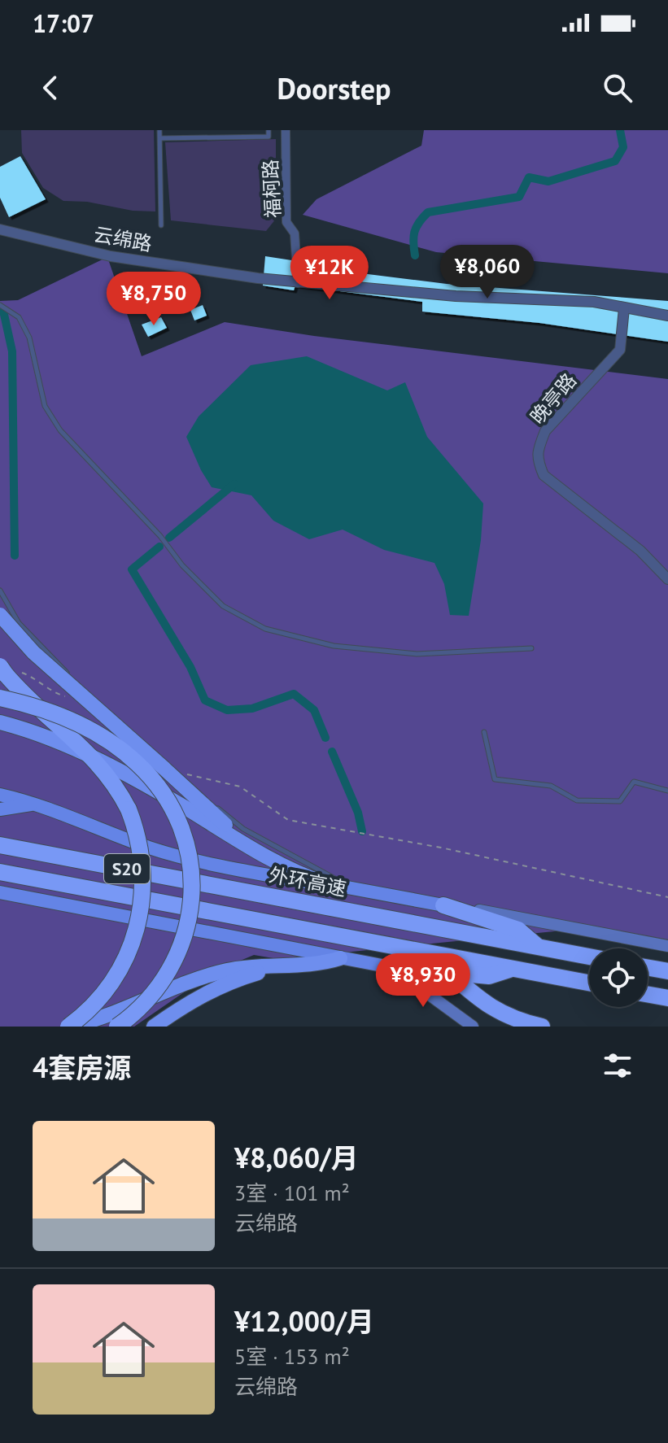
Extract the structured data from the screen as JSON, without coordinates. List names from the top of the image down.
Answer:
{
  "streets": {
    "highway": ["S20", "外环高速"],
    "street": ["福柯路", "云绵路", "晚亭路"]
  },
  "crossings": [
    ["福柯路", "云绵路"],
    ["云绵路", "晚亭路"]
  ],
  "page": {
    "status": "17:07",
    "header": "Doorstep",
    "price": [
      "¥8,060",
      "¥12K",
      "¥8,750",
      "¥8,930"
    ],
    "heading": "4套房源",
    "list": [
      {
        "name": "¥8,060/月",
        "note": "3室 · 101 m² · 云绵路"
      },
      {
        "name": "¥12,000/月",
        "note": "5室 · 153 m² · 云绵路"
      }
    ]
  }
}
